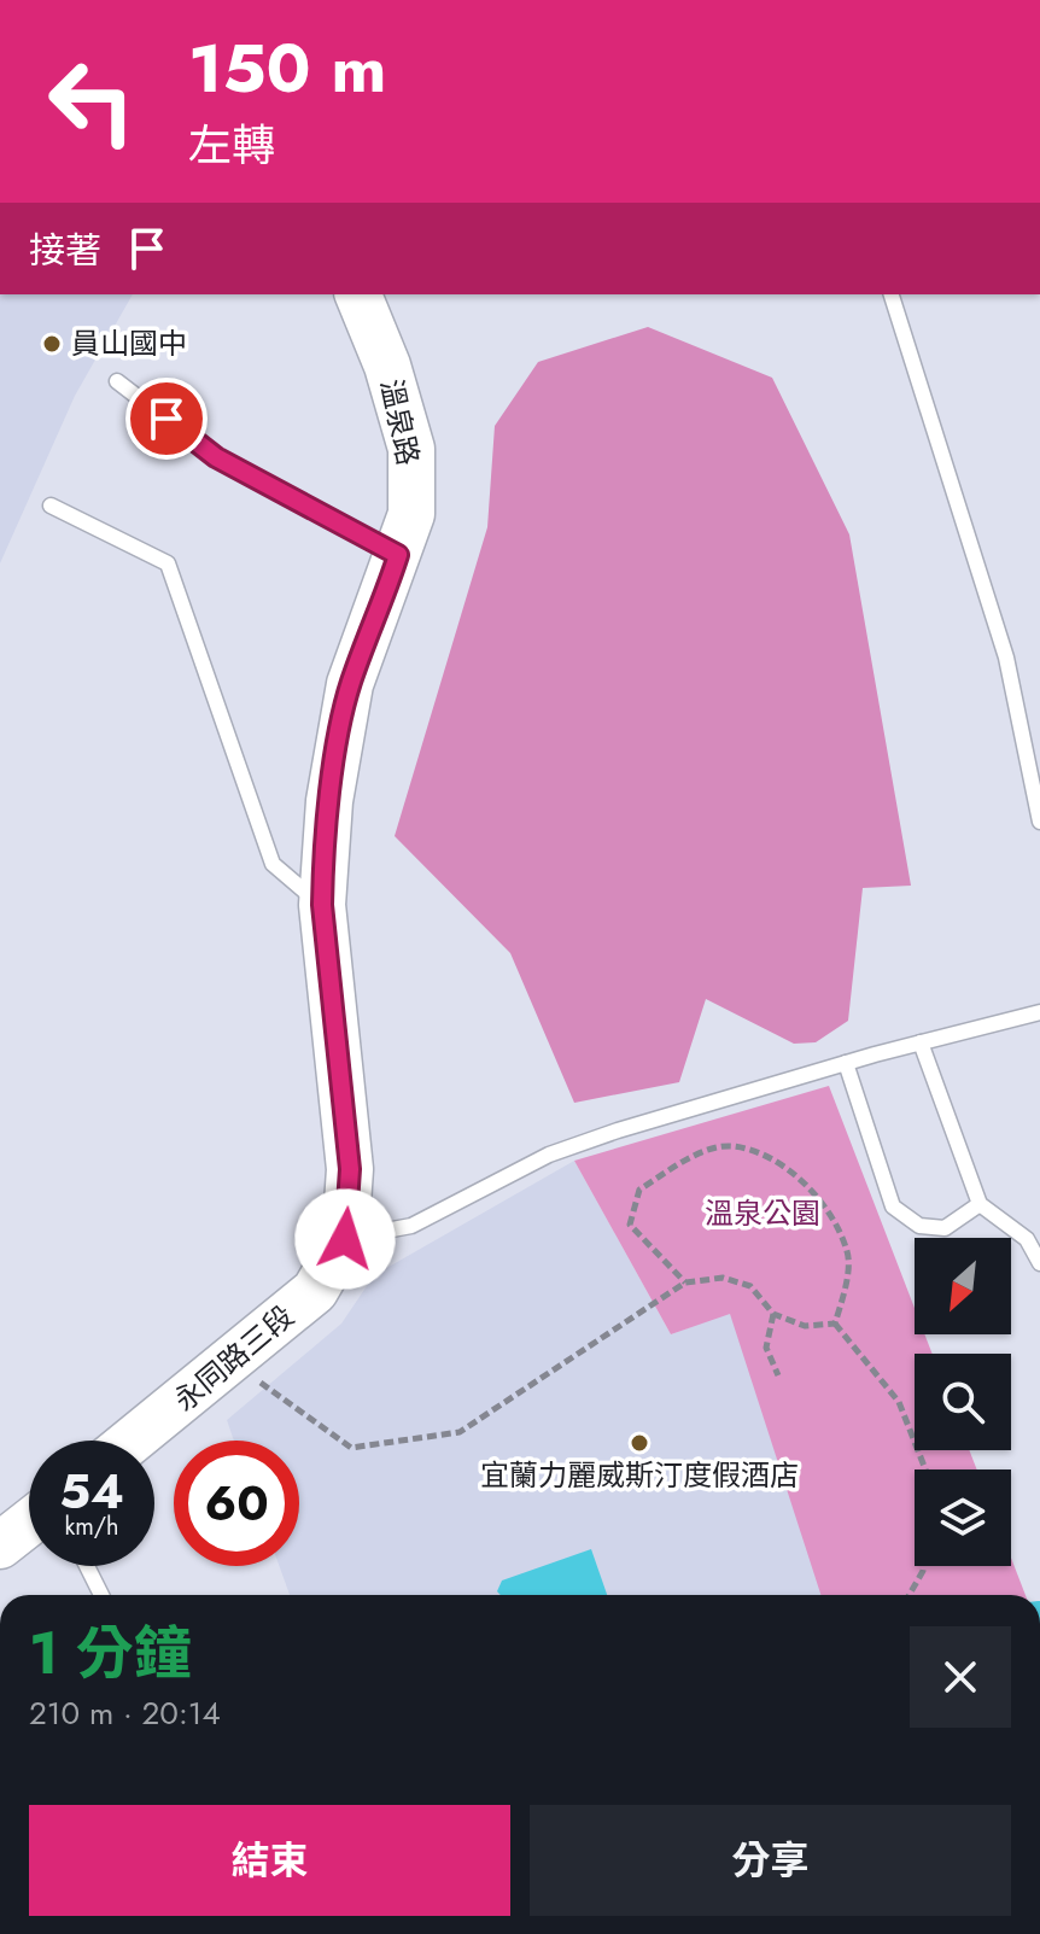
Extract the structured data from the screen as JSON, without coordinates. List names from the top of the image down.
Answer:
{
  "streets": {
    "main road": ["溫泉路", "永同路三段"]
  },
  "crossings": [
    ["溫泉路", "永同路三段"]
  ],
  "parks": ["溫泉公園"],
  "places": ["員山國中", "宜蘭力麗威斯汀度假酒店"],
  "north": "bottom left",
  "page": {
    "turn": ["150 m", "左轉"],
    "then": "接著",
    "speed": "54 km/h",
    "limit": "60",
    "heading": ["1 分鐘", "210 m · 20:14"],
    "buttons": ["結束", "分享"]
  }
}
